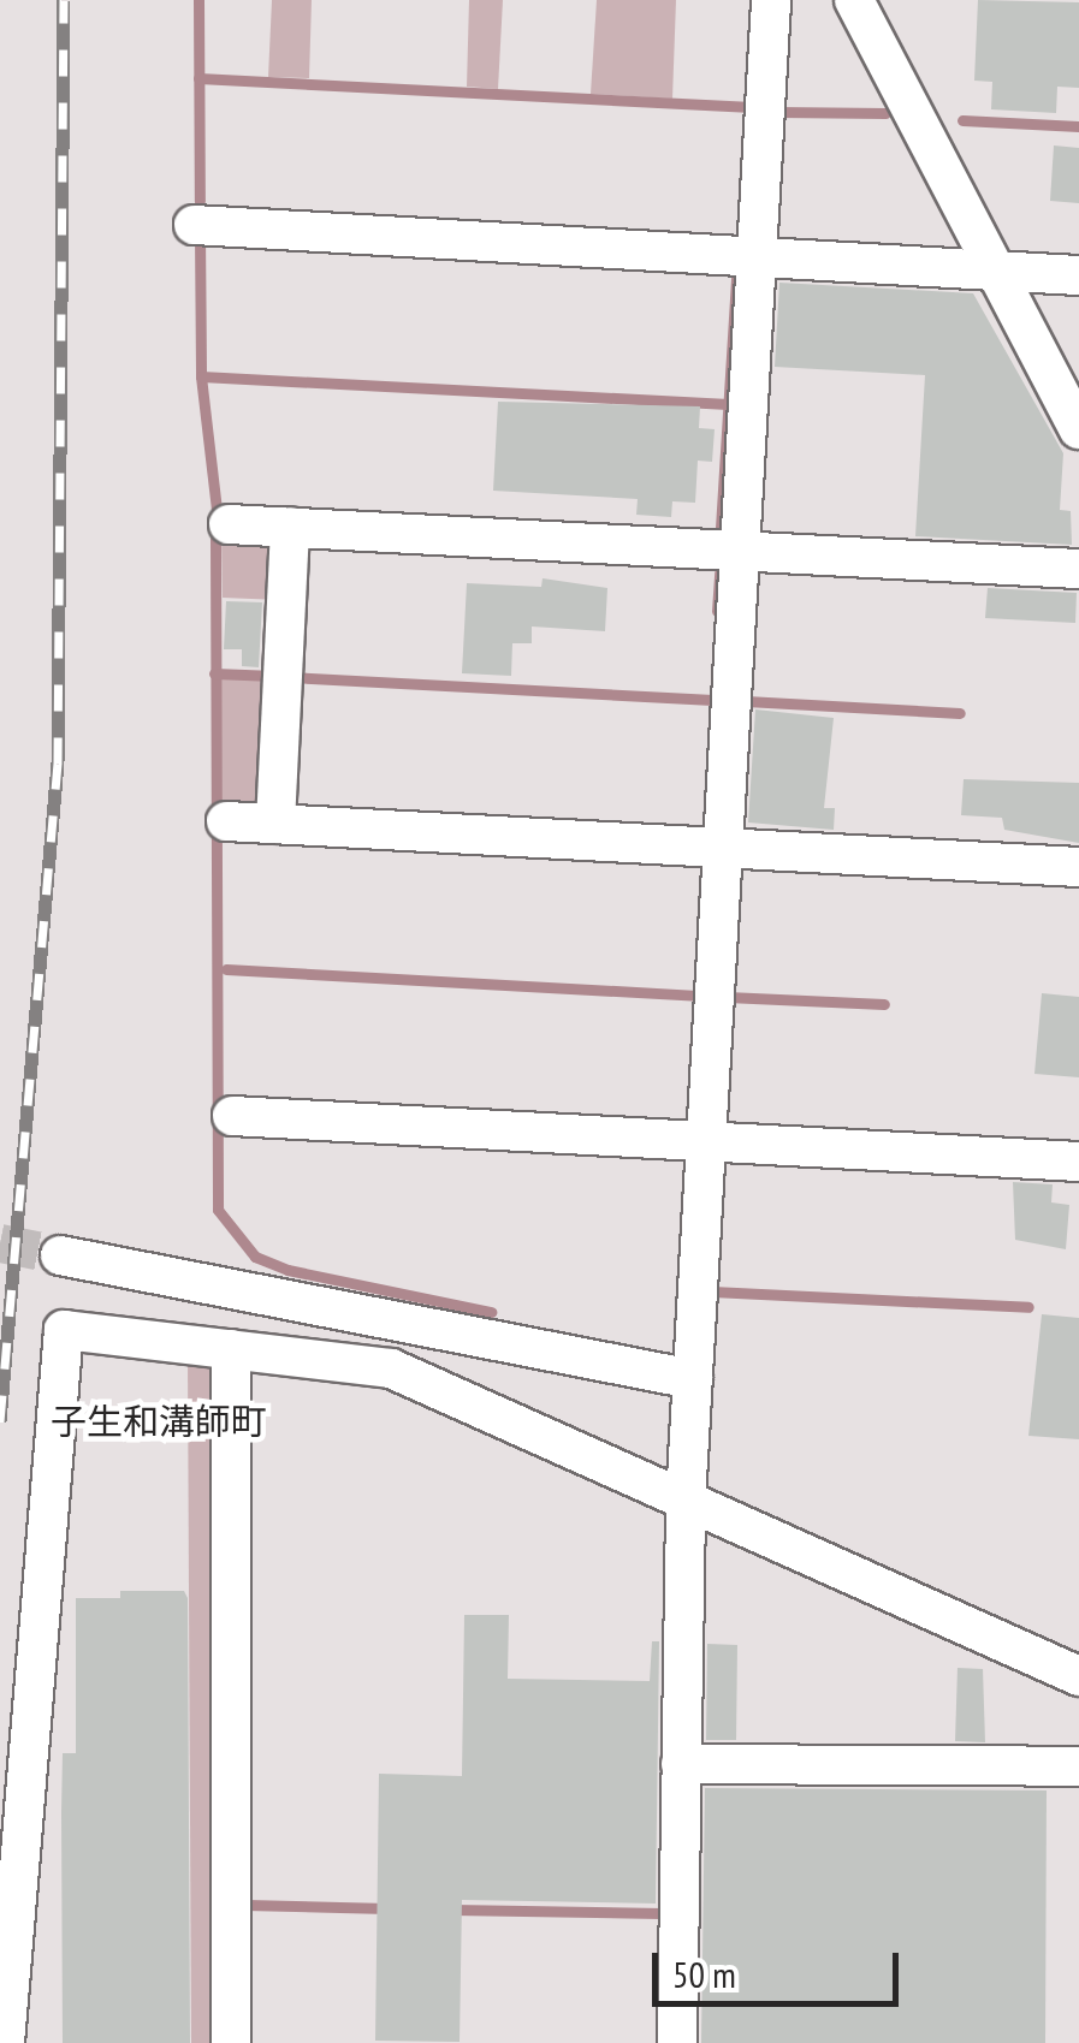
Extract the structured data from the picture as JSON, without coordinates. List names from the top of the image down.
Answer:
{
  "districts": ["子生和溝師町"],
  "scale_bar": "50 m"
}
